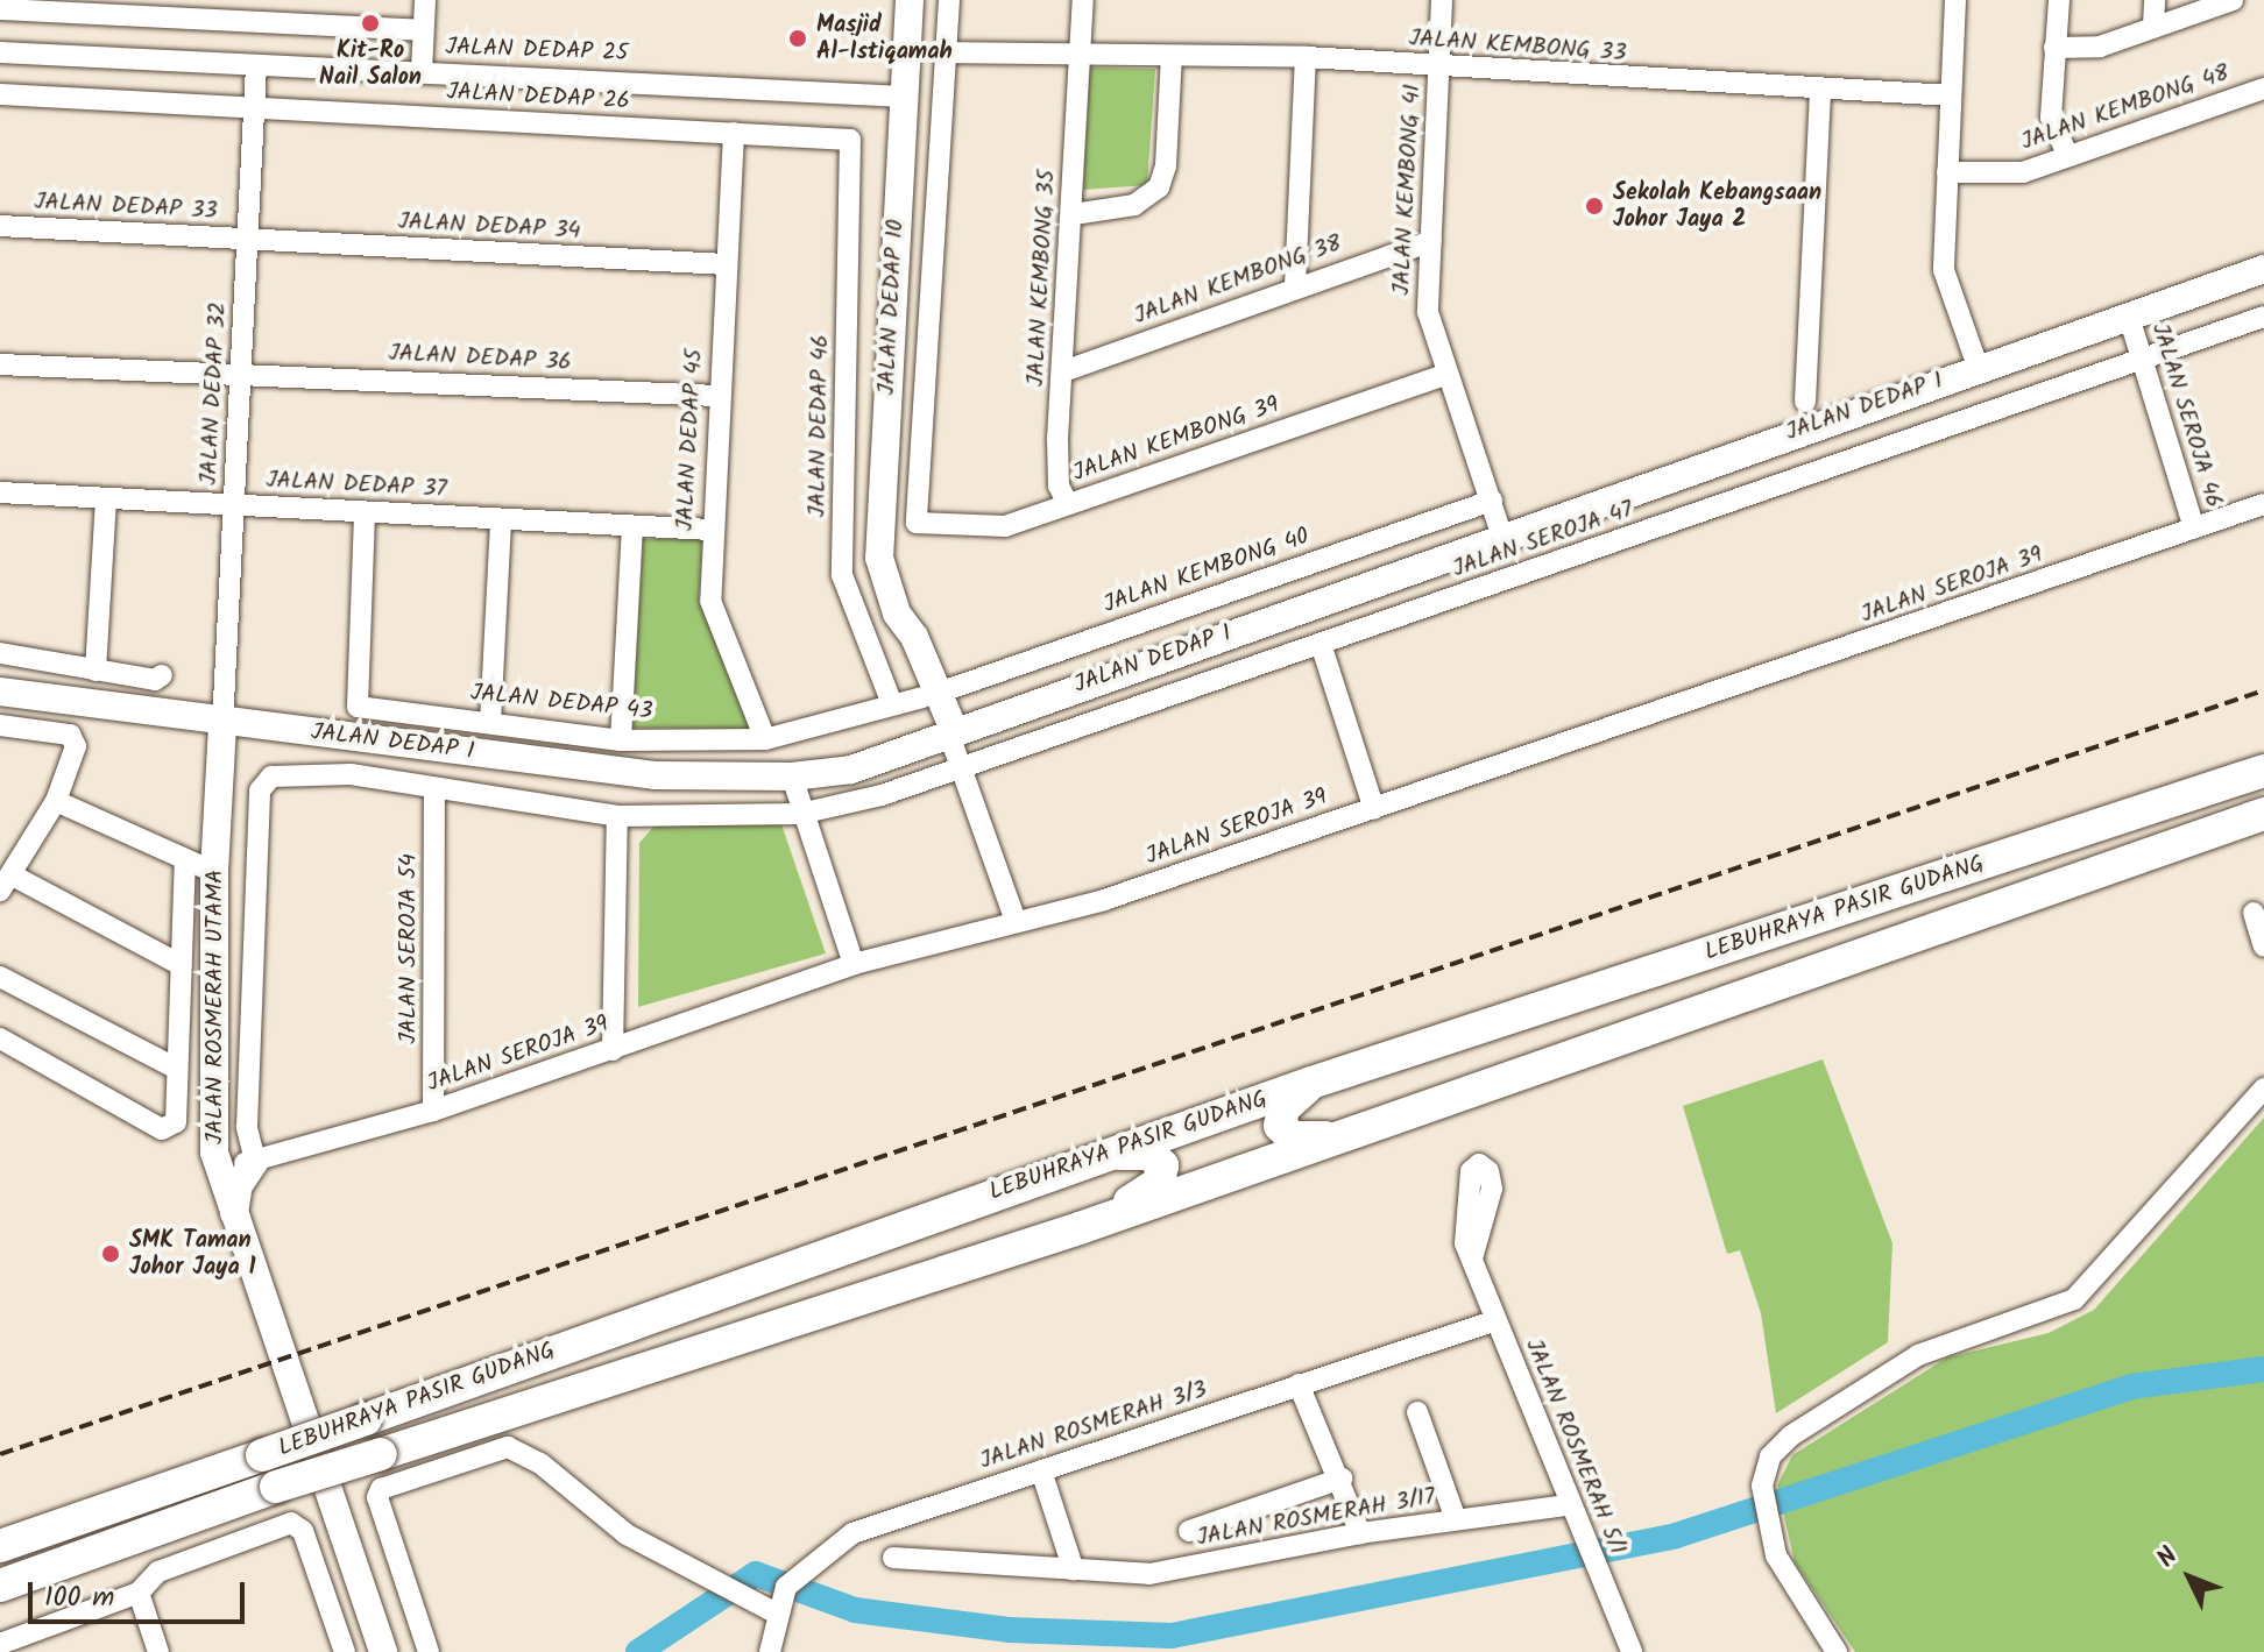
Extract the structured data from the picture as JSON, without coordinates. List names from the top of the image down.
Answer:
{
  "streets": {
    "highway": ["LEBUHRAYA PASIR GUDANG"],
    "main road": ["JALAN DEDAP 10", "JALAN DEDAP 1", "JALAN ROSMERAH UTAMA"],
    "street": [
      "JALAN KEMBONG 33",
      "JALAN DEDAP 25",
      "JALAN DEDAP 26",
      "JALAN KEMBONG 48",
      "JALAN KEMBONG 41",
      "JALAN DEDAP 33",
      "JALAN DEDAP 34",
      "JALAN KEMBONG 35",
      "JALAN KEMBONG 38",
      "JALAN DEDAP 36",
      "JALAN DEDAP 32",
      "JALAN SEROJA 46",
      "JALAN DEDAP 46",
      "JALAN DEDAP 45",
      "JALAN KEMBONG 39",
      "JALAN DEDAP 37",
      "JALAN SEROJA 47",
      "JALAN KEMBONG 40",
      "JALAN SEROJA 39",
      "JALAN DEDAP 43",
      "JALAN SEROJA 54",
      "JALAN ROSMERAH 3/3",
      "JALAN ROSMERAH 5/1",
      "JALAN ROSMERAH 3/17"
    ]
  },
  "crossings": [
    ["JALAN KEMBONG 33", "JALAN KEMBONG 41"],
    ["JALAN KEMBONG 33", "JALAN KEMBONG 35"],
    ["JALAN KEMBONG 33", "JALAN KEMBONG 39"],
    ["JALAN DEDAP 25", "JALAN DEDAP 10"],
    ["JALAN DEDAP 25", "JALAN DEDAP 32"],
    ["JALAN DEDAP 26", "JALAN DEDAP 32"],
    ["JALAN DEDAP 26", "JALAN DEDAP 46"],
    ["JALAN DEDAP 26", "JALAN DEDAP 45"],
    ["JALAN KEMBONG 41", "JALAN KEMBONG 38"],
    ["JALAN KEMBONG 41", "JALAN DEDAP 1"],
    ["JALAN KEMBONG 41", "JALAN KEMBONG 39"],
    ["JALAN KEMBONG 41", "JALAN KEMBONG 40"],
    ["JALAN DEDAP 33", "JALAN DEDAP 34"],
    ["JALAN DEDAP 33", "JALAN DEDAP 32"],
    ["JALAN DEDAP 34", "JALAN DEDAP 32"],
    ["JALAN DEDAP 34", "JALAN DEDAP 45"],
    ["JALAN KEMBONG 35", "JALAN KEMBONG 38"],
    ["JALAN KEMBONG 35", "JALAN KEMBONG 39"],
    ["JALAN DEDAP 10", "JALAN DEDAP 1"],
    ["JALAN DEDAP 10", "JALAN KEMBONG 40"],
    ["JALAN DEDAP 10", "JALAN DEDAP 43"],
    ["JALAN DEDAP 36", "JALAN DEDAP 32"],
    ["JALAN DEDAP 36", "JALAN DEDAP 45"],
    ["JALAN DEDAP 32", "JALAN DEDAP 1"],
    ["JALAN DEDAP 32", "JALAN DEDAP 37"],
    ["JALAN DEDAP 32", "JALAN ROSMERAH UTAMA"],
    ["JALAN DEDAP 1", "JALAN SEROJA 46"],
    ["JALAN DEDAP 1", "JALAN ROSMERAH UTAMA"],
    ["JALAN SEROJA 46", "JALAN SEROJA 47"],
    ["JALAN SEROJA 46", "JALAN SEROJA 39"],
    ["JALAN DEDAP 46", "JALAN DEDAP 43"],
    ["JALAN DEDAP 45", "JALAN DEDAP 37"],
    ["JALAN DEDAP 45", "JALAN DEDAP 43"],
    ["JALAN DEDAP 37", "JALAN DEDAP 43"],
    ["JALAN SEROJA 47", "JALAN SEROJA 39"],
    ["JALAN SEROJA 47", "JALAN SEROJA 54"],
    ["JALAN KEMBONG 40", "JALAN DEDAP 43"],
    ["JALAN SEROJA 39", "JALAN SEROJA 54"],
    ["JALAN SEROJA 39", "JALAN ROSMERAH UTAMA"],
    ["JALAN ROSMERAH 3/3", "JALAN ROSMERAH 5/1"],
    ["JALAN ROSMERAH 5/1", "JALAN ROSMERAH 3/17"]
  ],
  "places": [
    "Kit-Ro Nail Salon",
    "Masjid Al-Istiqamah",
    "Sekolah Kebangsaan Johor Jaya 2",
    "SMK Taman Johor Jaya 1"
  ],
  "scale_bar": "100 m",
  "north": "top left"
}
